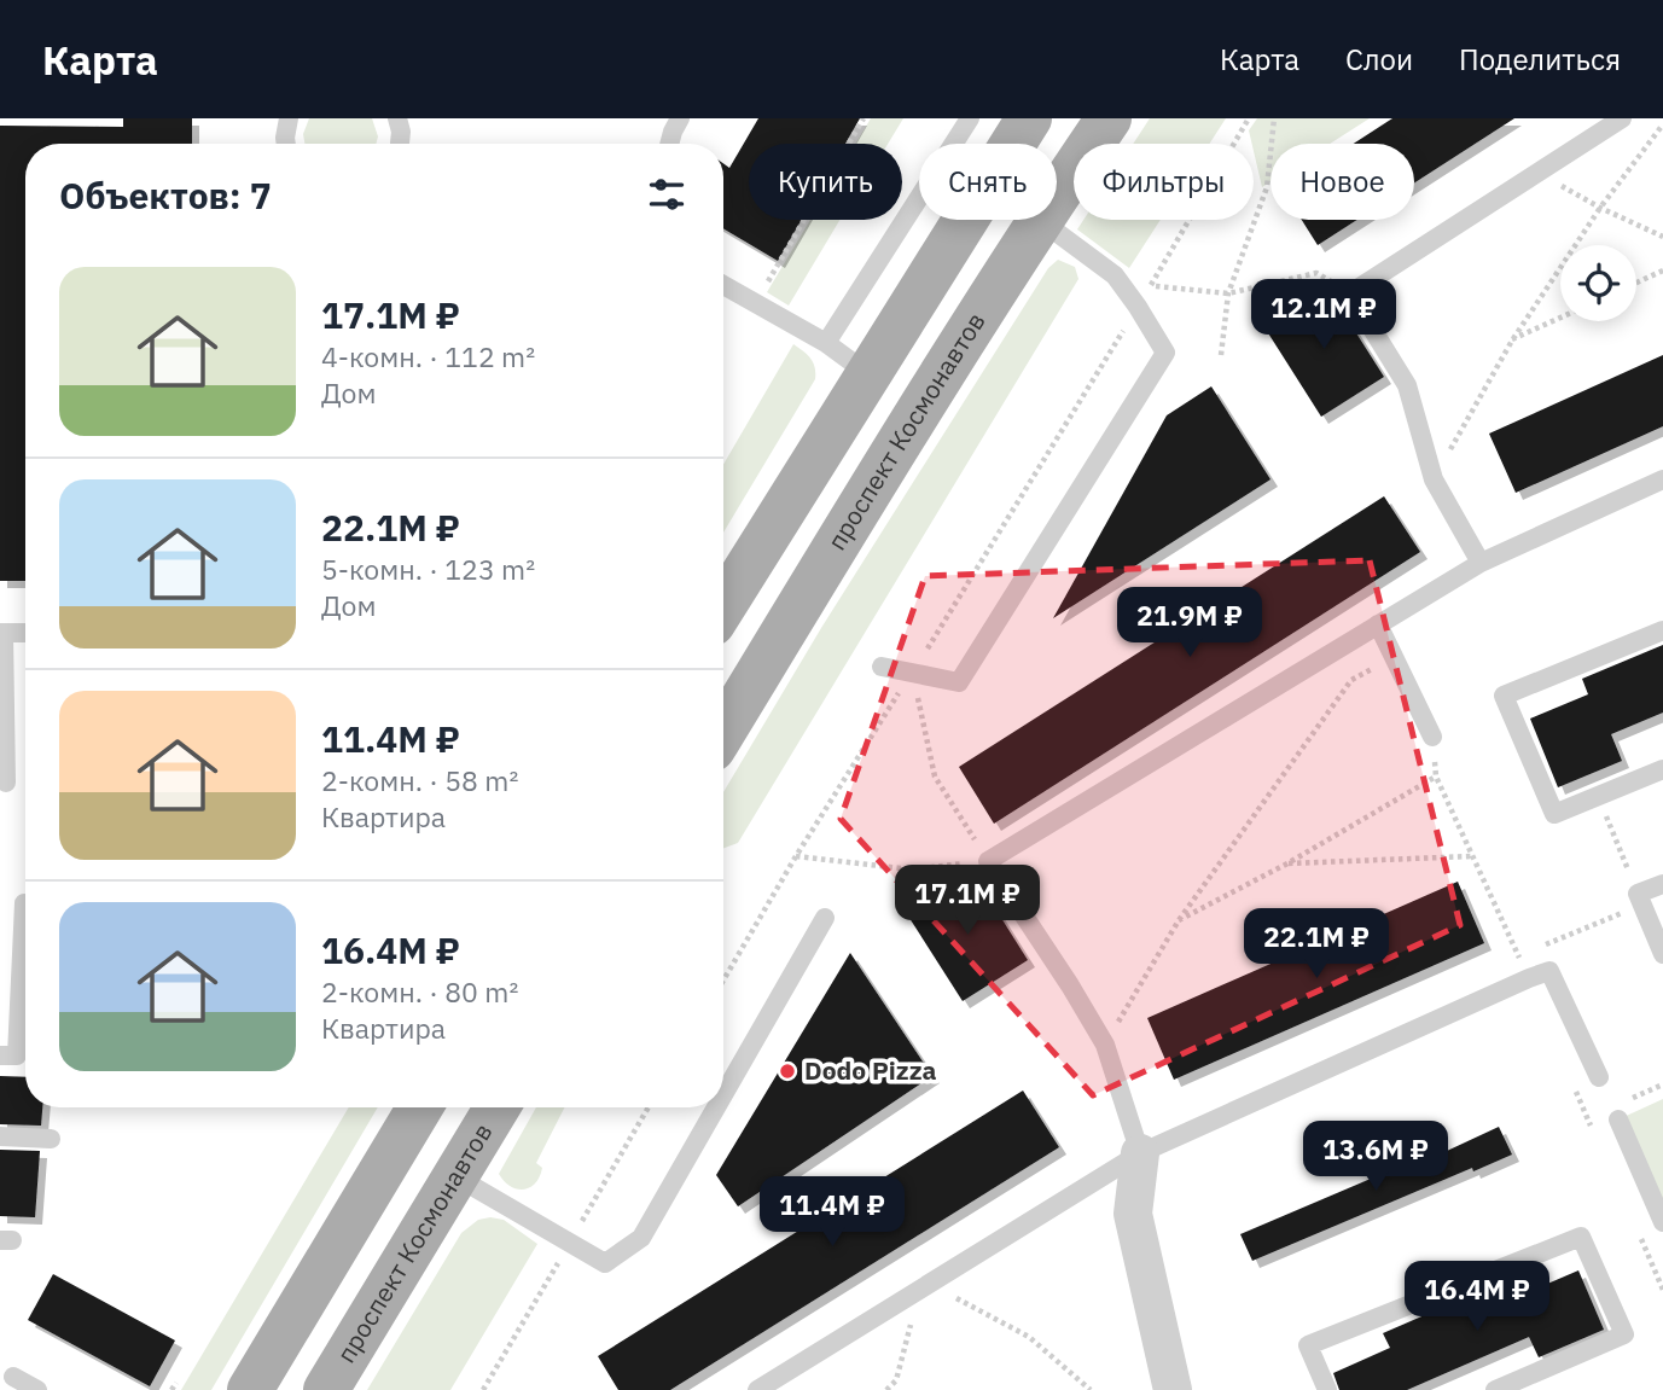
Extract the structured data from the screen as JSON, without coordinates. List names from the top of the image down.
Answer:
{
  "streets": {
    "main road": ["проспект Космонавтов"]
  },
  "places": ["Dodo Pizza"],
  "page": {
    "header": "Карта",
    "nav": ["Карта", "Слои", "Поделиться"],
    "chip": [
      "Купить",
      "Снять",
      "Фильтры",
      "Новое"
    ],
    "heading": "Объектов: 7",
    "list": [
      {
        "name": "17.1M ₽",
        "note": "4-комн. · 112 m² · Дом"
      },
      {
        "name": "22.1M ₽",
        "note": "5-комн. · 123 m² · Дом"
      },
      {
        "name": "11.4M ₽",
        "note": "2-комн. · 58 m² · Квартира"
      },
      {
        "name": "16.4M ₽",
        "note": "2-комн. · 80 m² · Квартира"
      }
    ],
    "price": [
      "12.1M ₽",
      "21.9M ₽",
      "17.1M ₽",
      "22.1M ₽",
      "13.6M ₽",
      "11.4M ₽",
      "16.4M ₽"
    ]
  }
}
